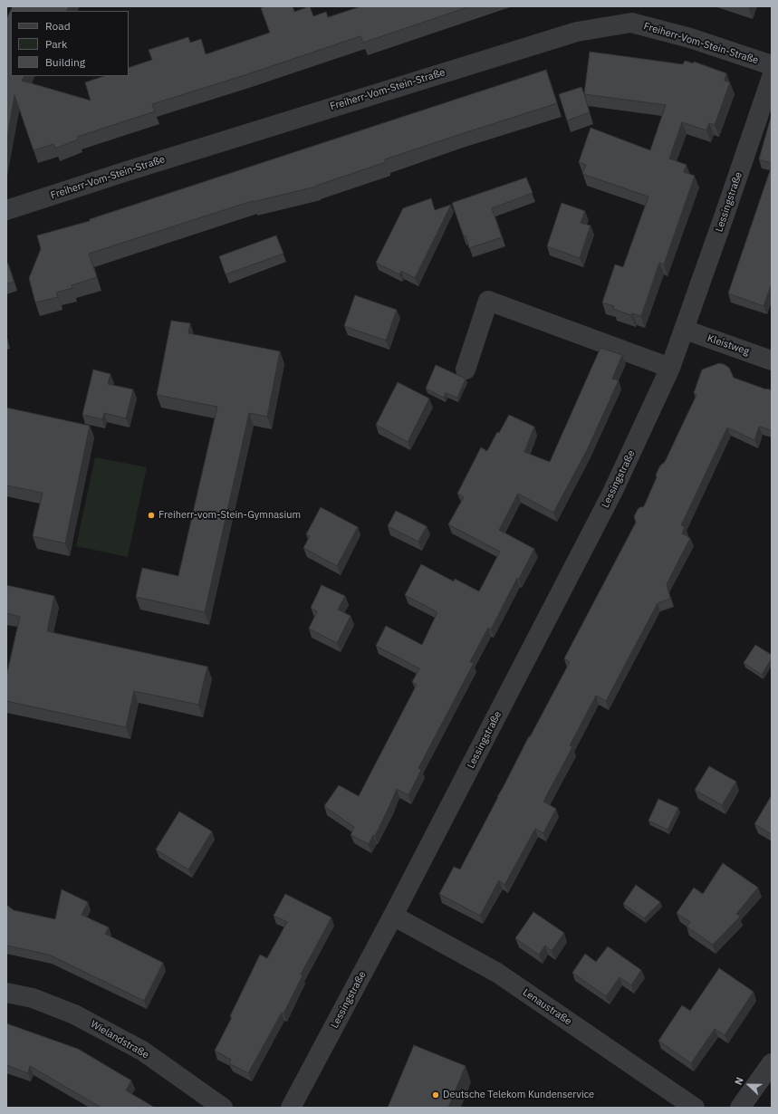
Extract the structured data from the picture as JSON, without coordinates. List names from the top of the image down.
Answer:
{
  "streets": {
    "street": [
      "Freiherr-Vom-Stein-Straße",
      "Lessingstraße",
      "Kleistweg",
      "Lenaustraße",
      "Wielandstraße"
    ]
  },
  "crossings": [
    ["Lessingstraße", "Kleistweg"],
    ["Lessingstraße", "Lenaustraße"]
  ],
  "places": ["Freiherr-vom-Stein-Gymnasium", "Deutsche Telekom Kundenservice"],
  "legend": ["Road", "Park", "Building"],
  "north": "left"
}
